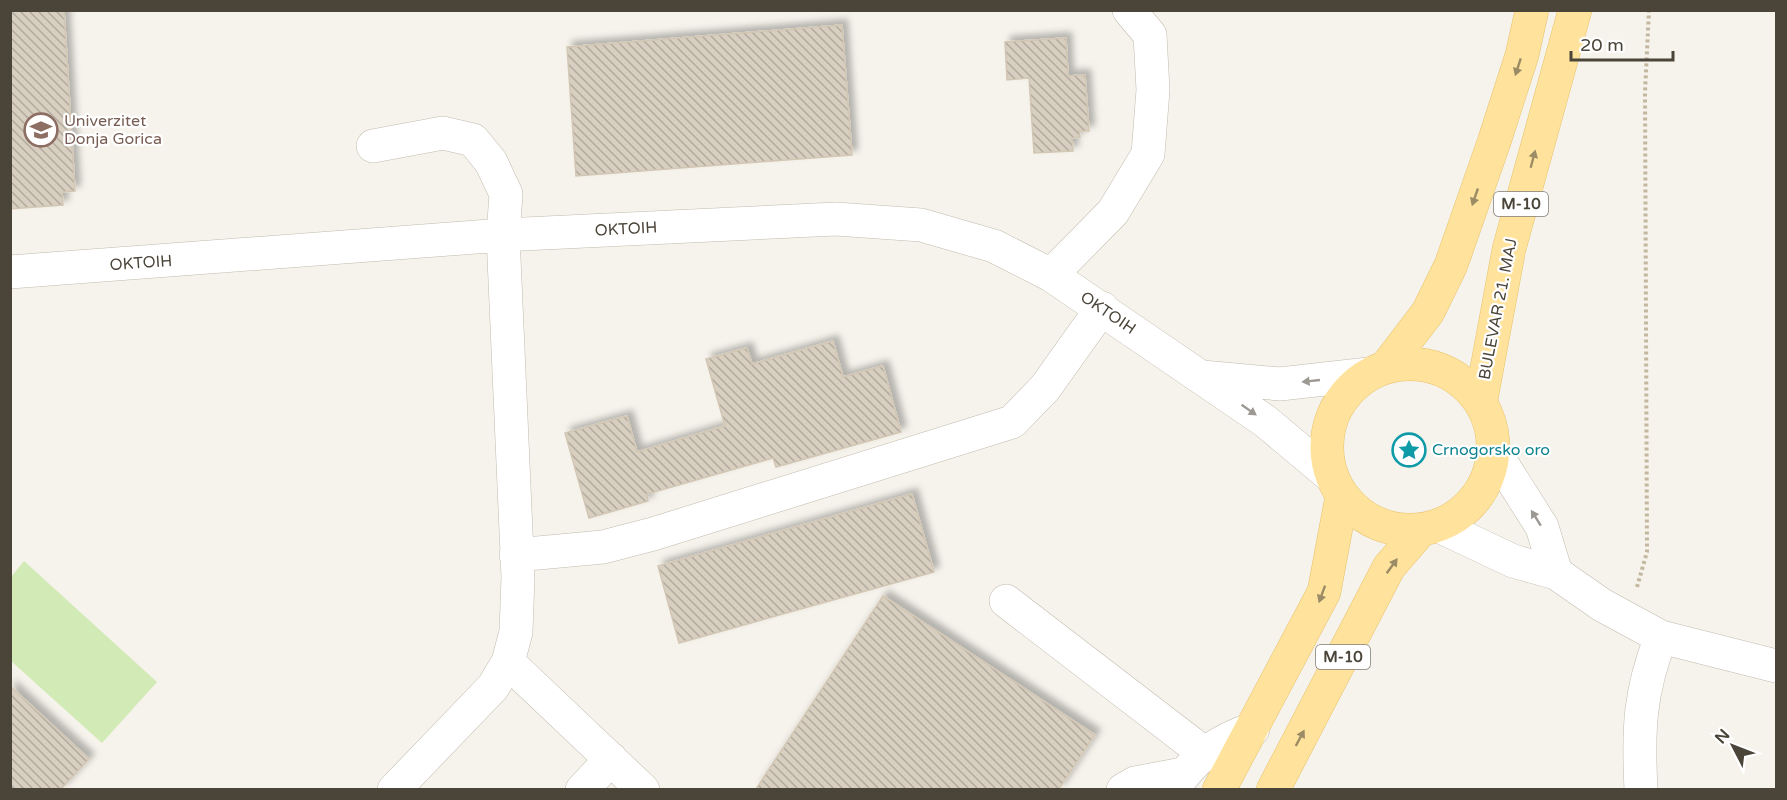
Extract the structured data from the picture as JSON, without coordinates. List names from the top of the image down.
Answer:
{
  "streets": {
    "main road": ["M-10", "BULEVAR 21. MAJ"],
    "street": ["OKTOIH"]
  },
  "crossings": [
    ["M-10", "OKTOIH"],
    ["M-10", "BULEVAR 21. MAJ"],
    ["OKTOIH", "BULEVAR 21. MAJ"]
  ],
  "places": {
    "school or university": ["Univerzitet Donja Gorica"],
    "place": ["Crnogorsko oro"]
  },
  "scale_bar": "20 m",
  "north": "top left"
}
